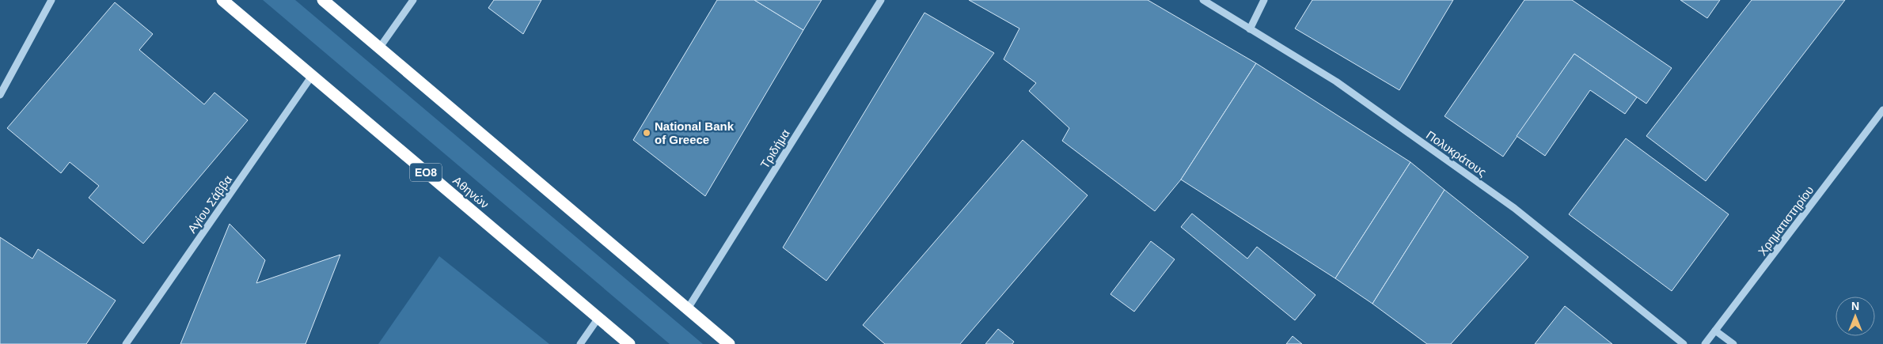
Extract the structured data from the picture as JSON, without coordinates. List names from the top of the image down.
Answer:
{
  "streets": {
    "highway": ["ΕΟ8", "Αθηνών"],
    "street": [
      "Τριδήμα",
      "Πολυκράτους",
      "Αγίου Σάββα",
      "Χρηματιστηρίου"
    ]
  },
  "crossings": [
    ["Αθηνών", "Αγίου Σάββα"]
  ],
  "places": ["National Bank of Greece"],
  "north": "top"
}
